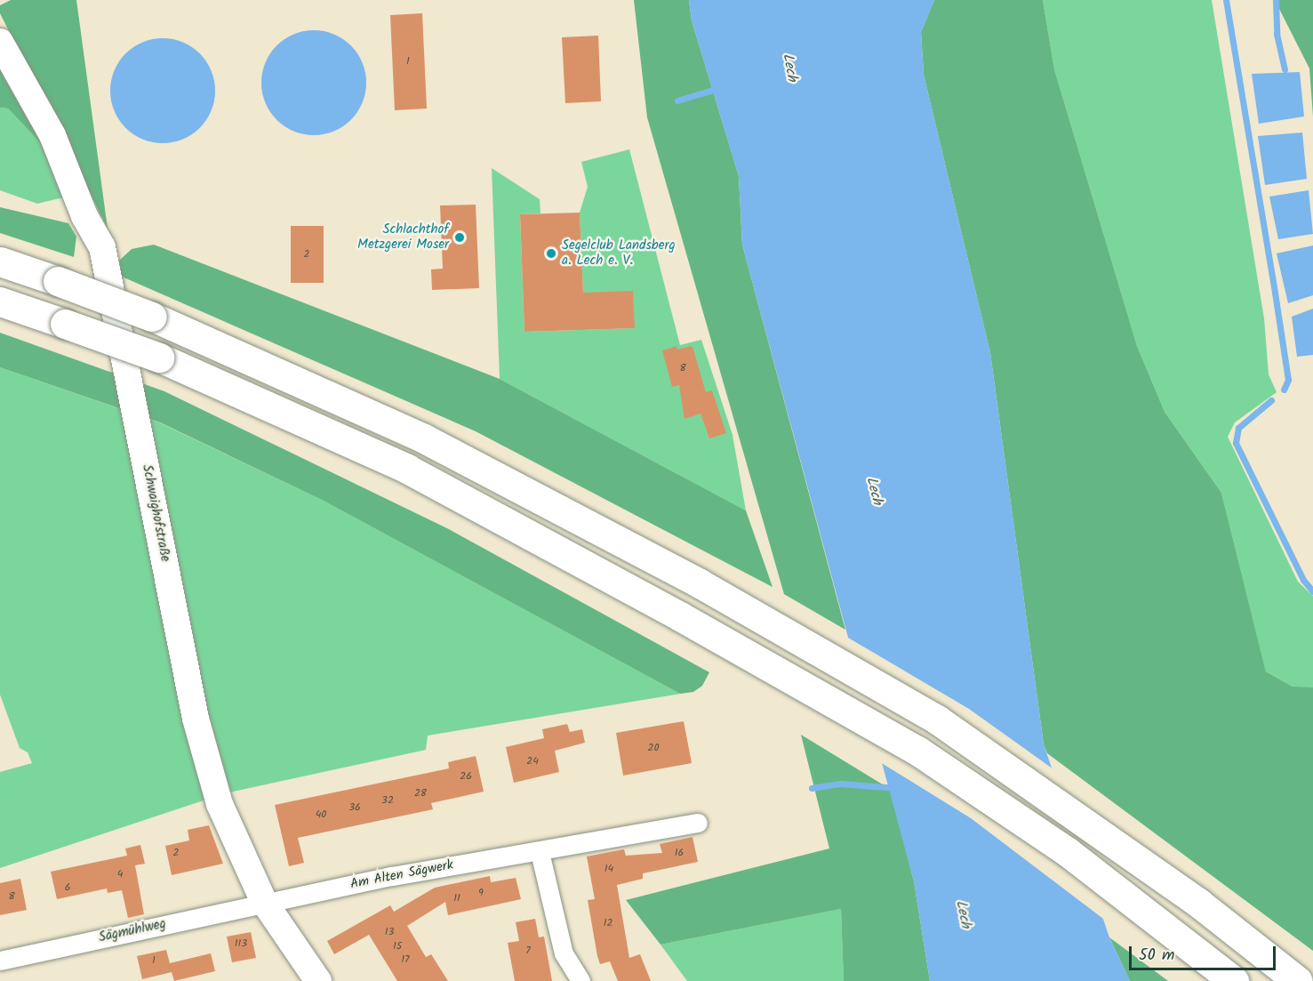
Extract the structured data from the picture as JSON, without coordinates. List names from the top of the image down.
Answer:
{
  "streets": {
    "street": ["Schwaighofstraße", "Am Alten Sägwerk", "Sägmühlweg"]
  },
  "crossings": [
    ["Schwaighofstraße", "Am Alten Sägwerk"],
    ["Schwaighofstraße", "Sägmühlweg"],
    ["Am Alten Sägwerk", "Sägmühlweg"]
  ],
  "water": ["Lech"],
  "places": ["Schlachthof Metzgerei Moser", "Segelclub Landsberg a. Lech e. V."],
  "house_numbers": [
    "1",
    "2",
    "8",
    "20",
    "24",
    "26",
    "28",
    "32",
    "36",
    "40",
    "2",
    "16",
    "14",
    "4",
    "6",
    "9",
    "8",
    "11",
    "12",
    "13",
    "113",
    "15",
    "7",
    "17",
    "1"
  ],
  "scale_bar": "50 m"
}
